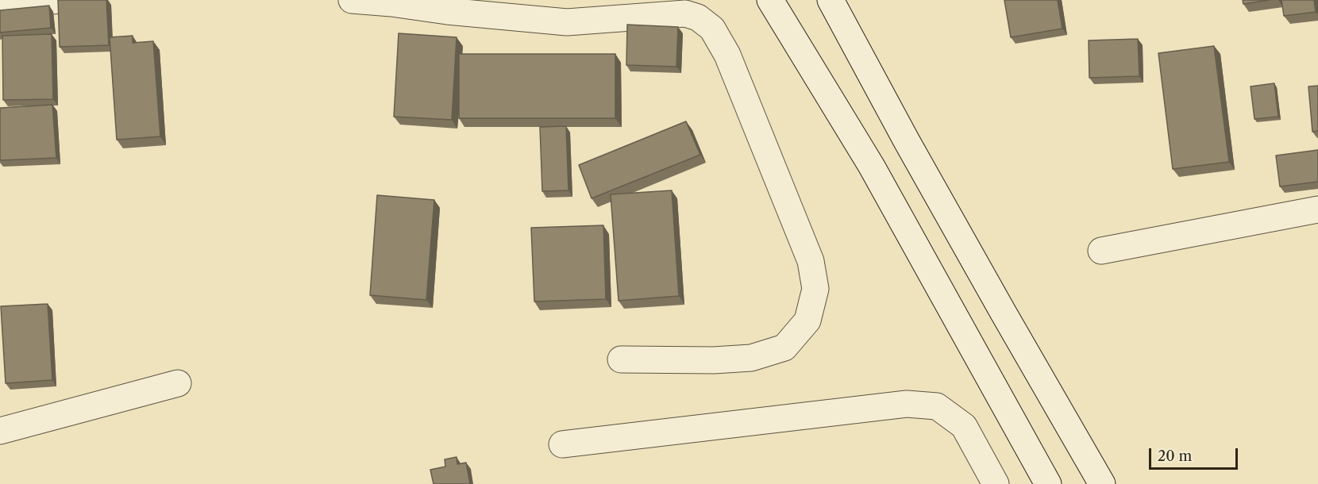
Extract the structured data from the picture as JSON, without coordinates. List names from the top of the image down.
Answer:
{
  "scale_bar": "20 m"
}
